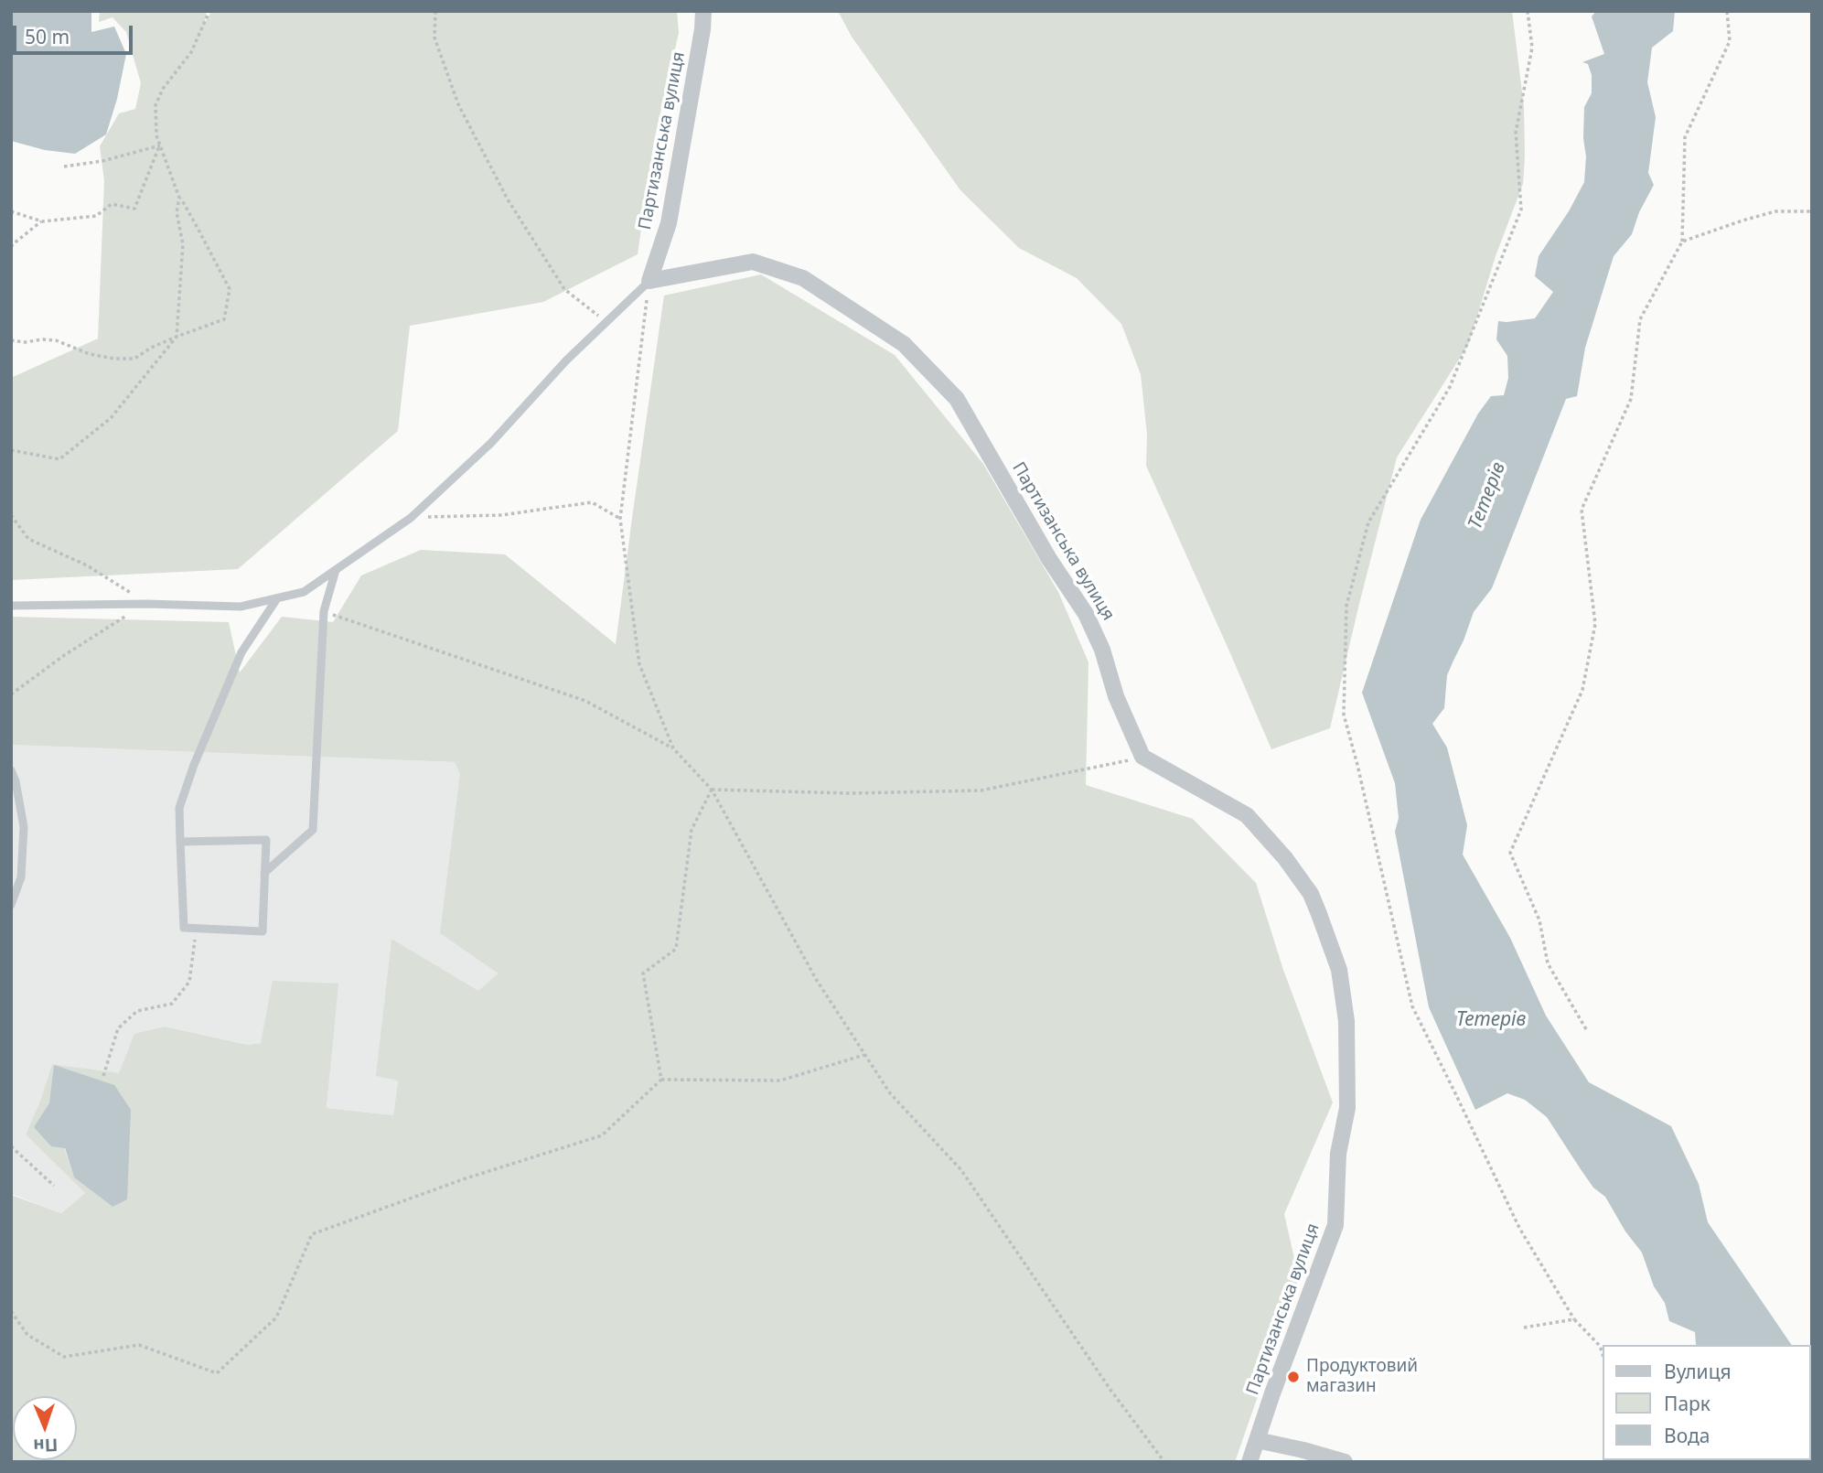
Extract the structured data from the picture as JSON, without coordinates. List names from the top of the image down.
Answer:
{
  "streets": {
    "street": ["Партизанська вулиця"]
  },
  "water": ["Тетерів"],
  "places": ["Продуктовий магазин"],
  "legend": ["Вулиця", "Парк", "Вода"],
  "scale_bar": "50 m",
  "north": "bottom"
}
